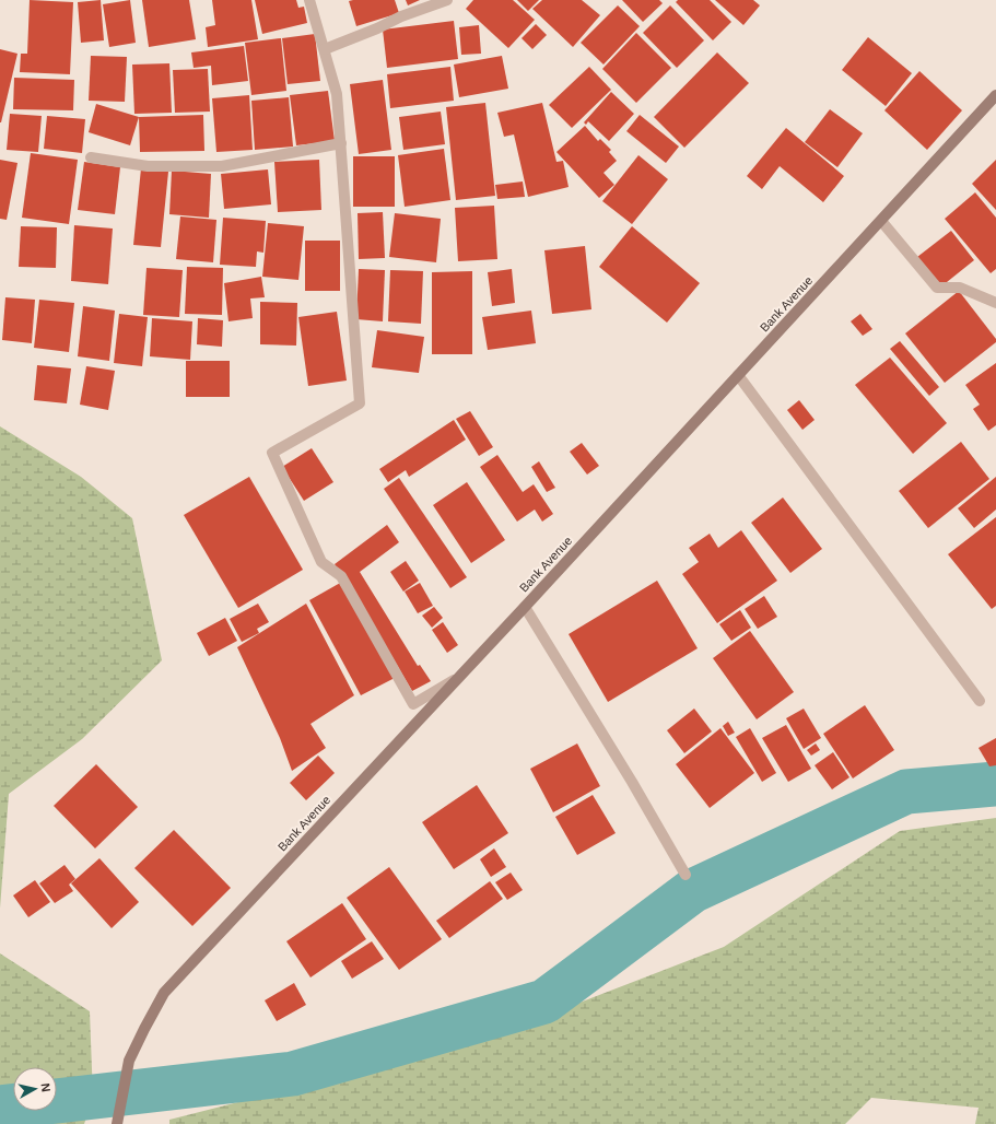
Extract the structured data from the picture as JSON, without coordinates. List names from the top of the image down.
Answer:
{
  "streets": {
    "street": ["Bank Avenue"]
  },
  "north": "right"
}
